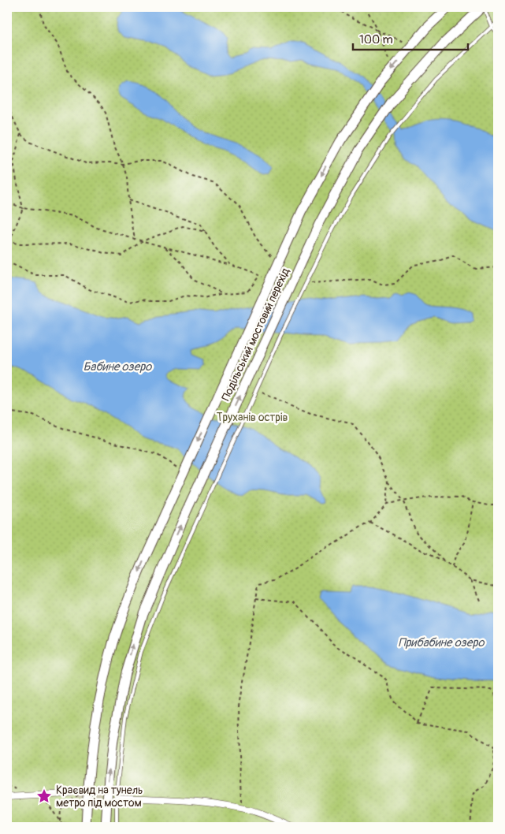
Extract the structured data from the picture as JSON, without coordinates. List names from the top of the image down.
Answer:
{
  "streets": {
    "main road": ["Подільський мостовий перехід"]
  },
  "water": ["Бабине озеро", "Прибабине озеро"],
  "parks": ["Труханів острів"],
  "places": {
    "place": ["Краєвид на тунель метро під мостом"]
  },
  "scale_bar": "100 m"
}
